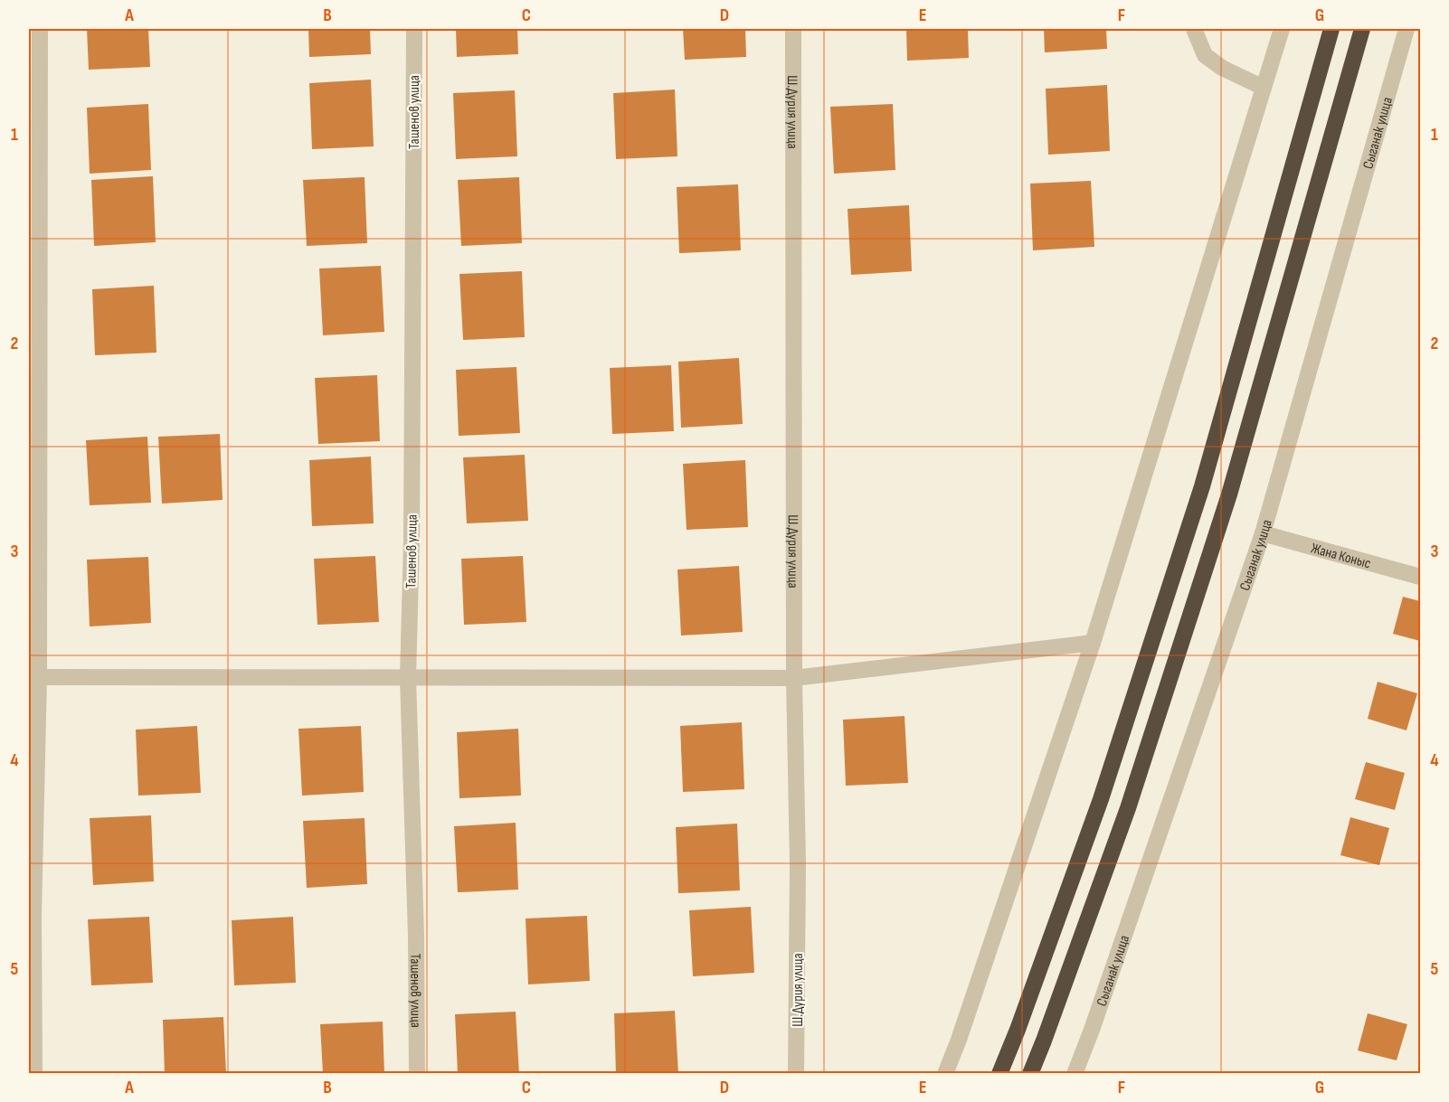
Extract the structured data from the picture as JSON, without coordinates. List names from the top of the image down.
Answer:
{
  "streets": {
    "street": [
      "Ташенов улица",
      "Ш.Дурия улица",
      "Сыганак улица",
      "Жана Коныс"
    ]
  },
  "crossings": [
    ["Сыганак улица", "Жана Коныс"]
  ],
  "grid": {
    "columns": [
      "A",
      "B",
      "C",
      "D",
      "E",
      "F",
      "G"
    ],
    "rows": [
      "1",
      "2",
      "3",
      "4",
      "5"
    ]
  }
}
